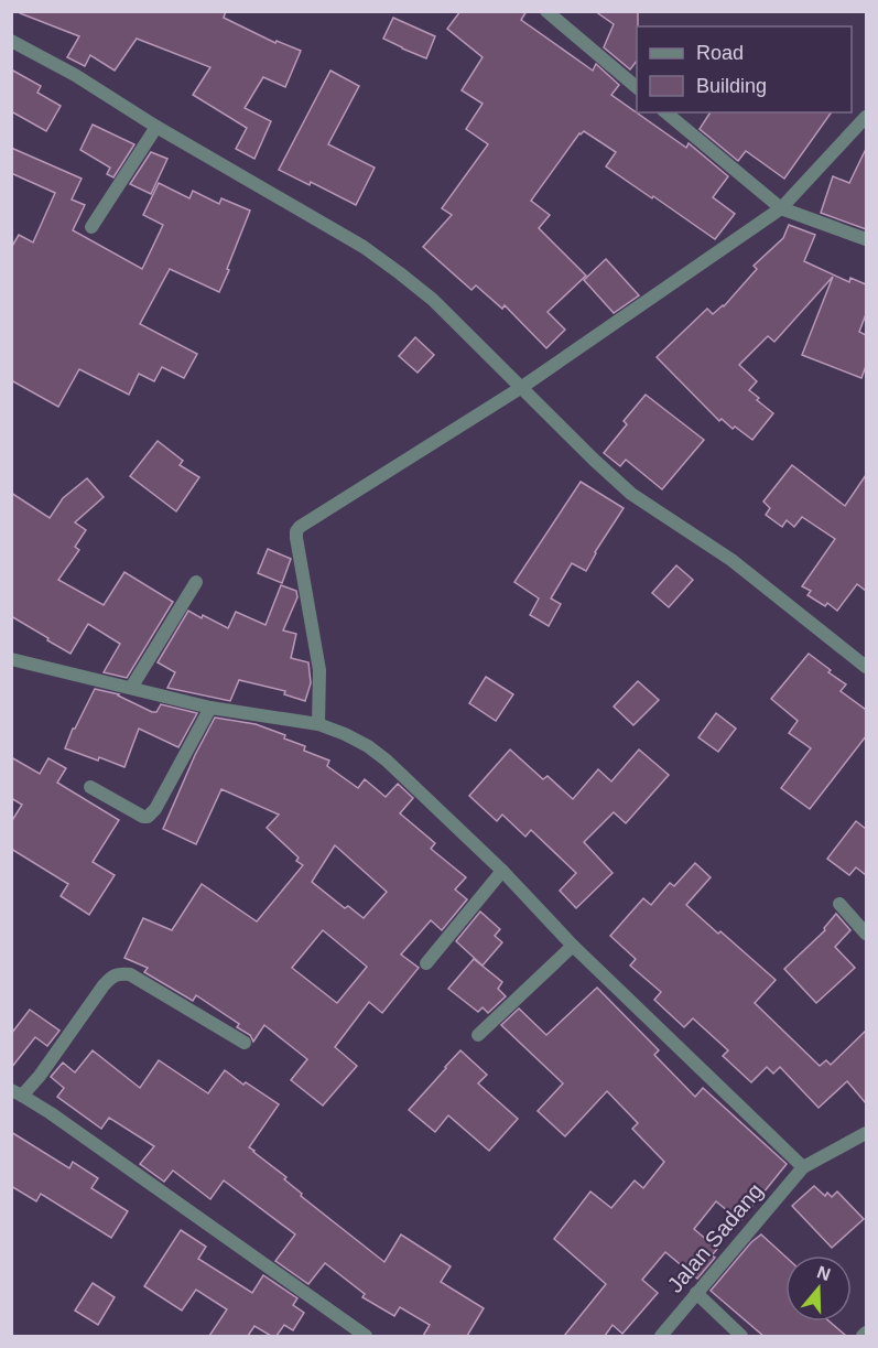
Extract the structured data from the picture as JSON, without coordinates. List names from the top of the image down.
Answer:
{
  "streets": {
    "street": ["Jalan Sadang"]
  },
  "legend": ["Road", "Building"],
  "north": "top"
}
